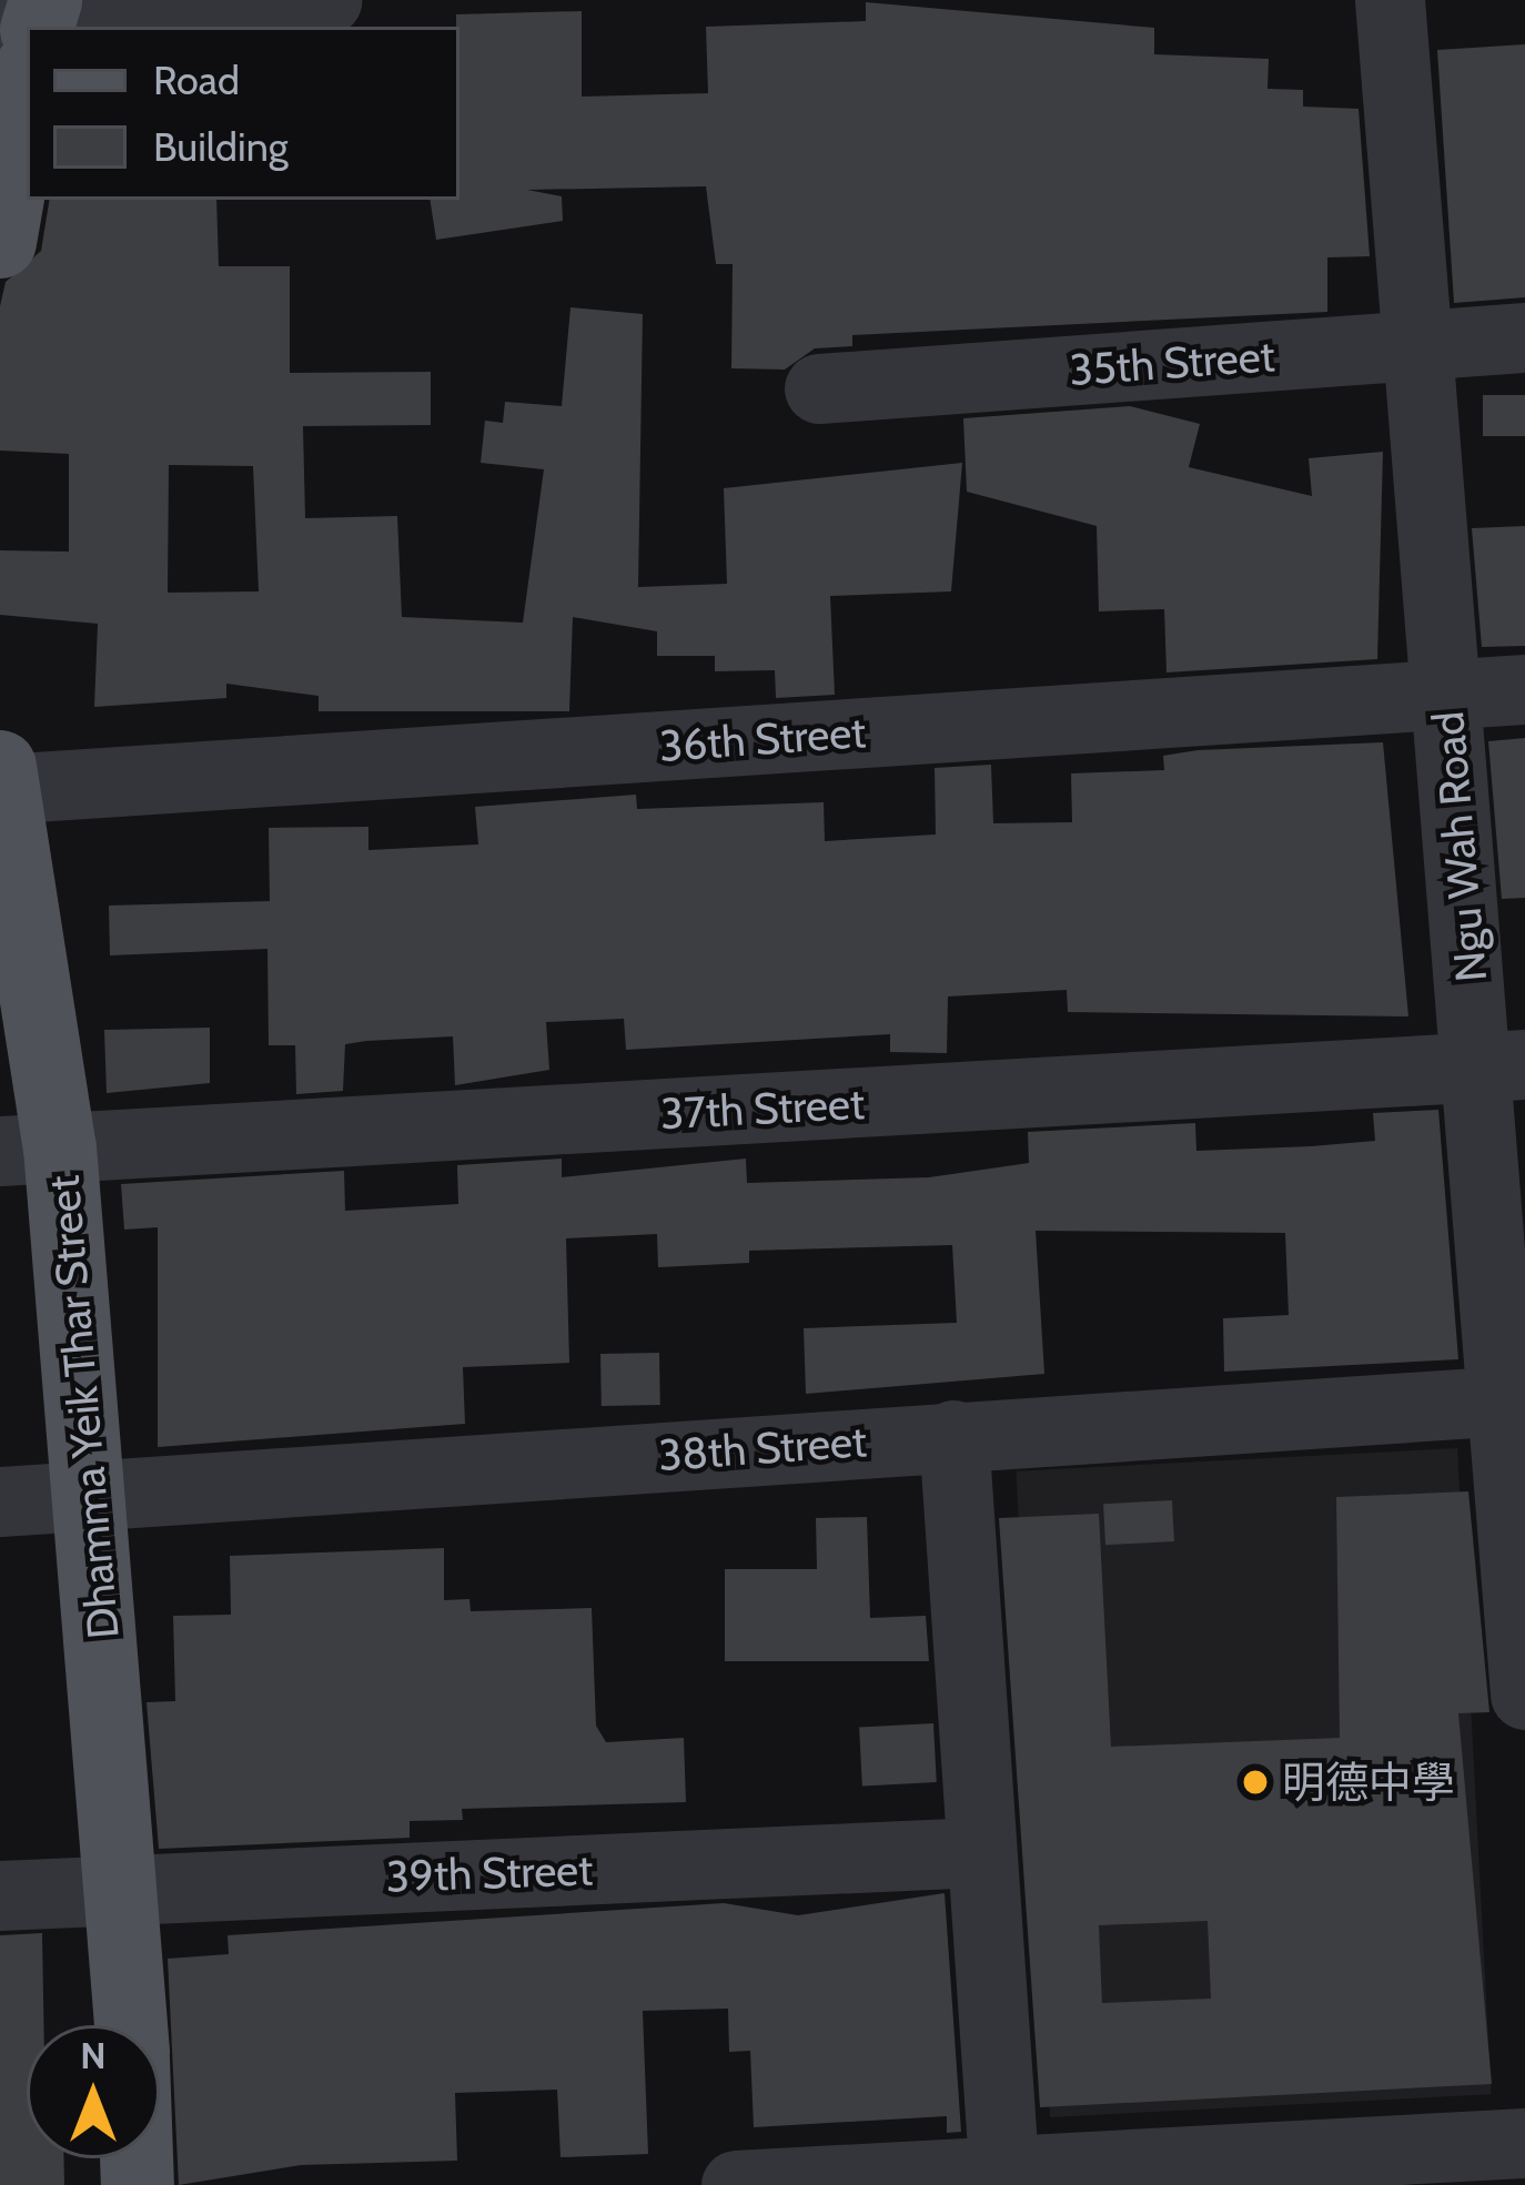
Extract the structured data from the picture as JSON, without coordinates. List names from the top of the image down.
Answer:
{
  "streets": {
    "main road": ["Dhamma Yeik Thar Street"],
    "street": [
      "35th Street",
      "36th Street",
      "Ngu Wah Road",
      "37th Street",
      "38th Street",
      "39th Street"
    ]
  },
  "crossings": [
    ["35th Street", "Ngu Wah Road"],
    ["36th Street", "Ngu Wah Road"],
    ["36th Street", "Dhamma Yeik Thar Street"],
    ["Ngu Wah Road", "37th Street"],
    ["Ngu Wah Road", "38th Street"],
    ["37th Street", "Dhamma Yeik Thar Street"],
    ["Dhamma Yeik Thar Street", "38th Street"],
    ["Dhamma Yeik Thar Street", "39th Street"]
  ],
  "places": ["明德中學"],
  "legend": ["Road", "Building"],
  "north": "top"
}
